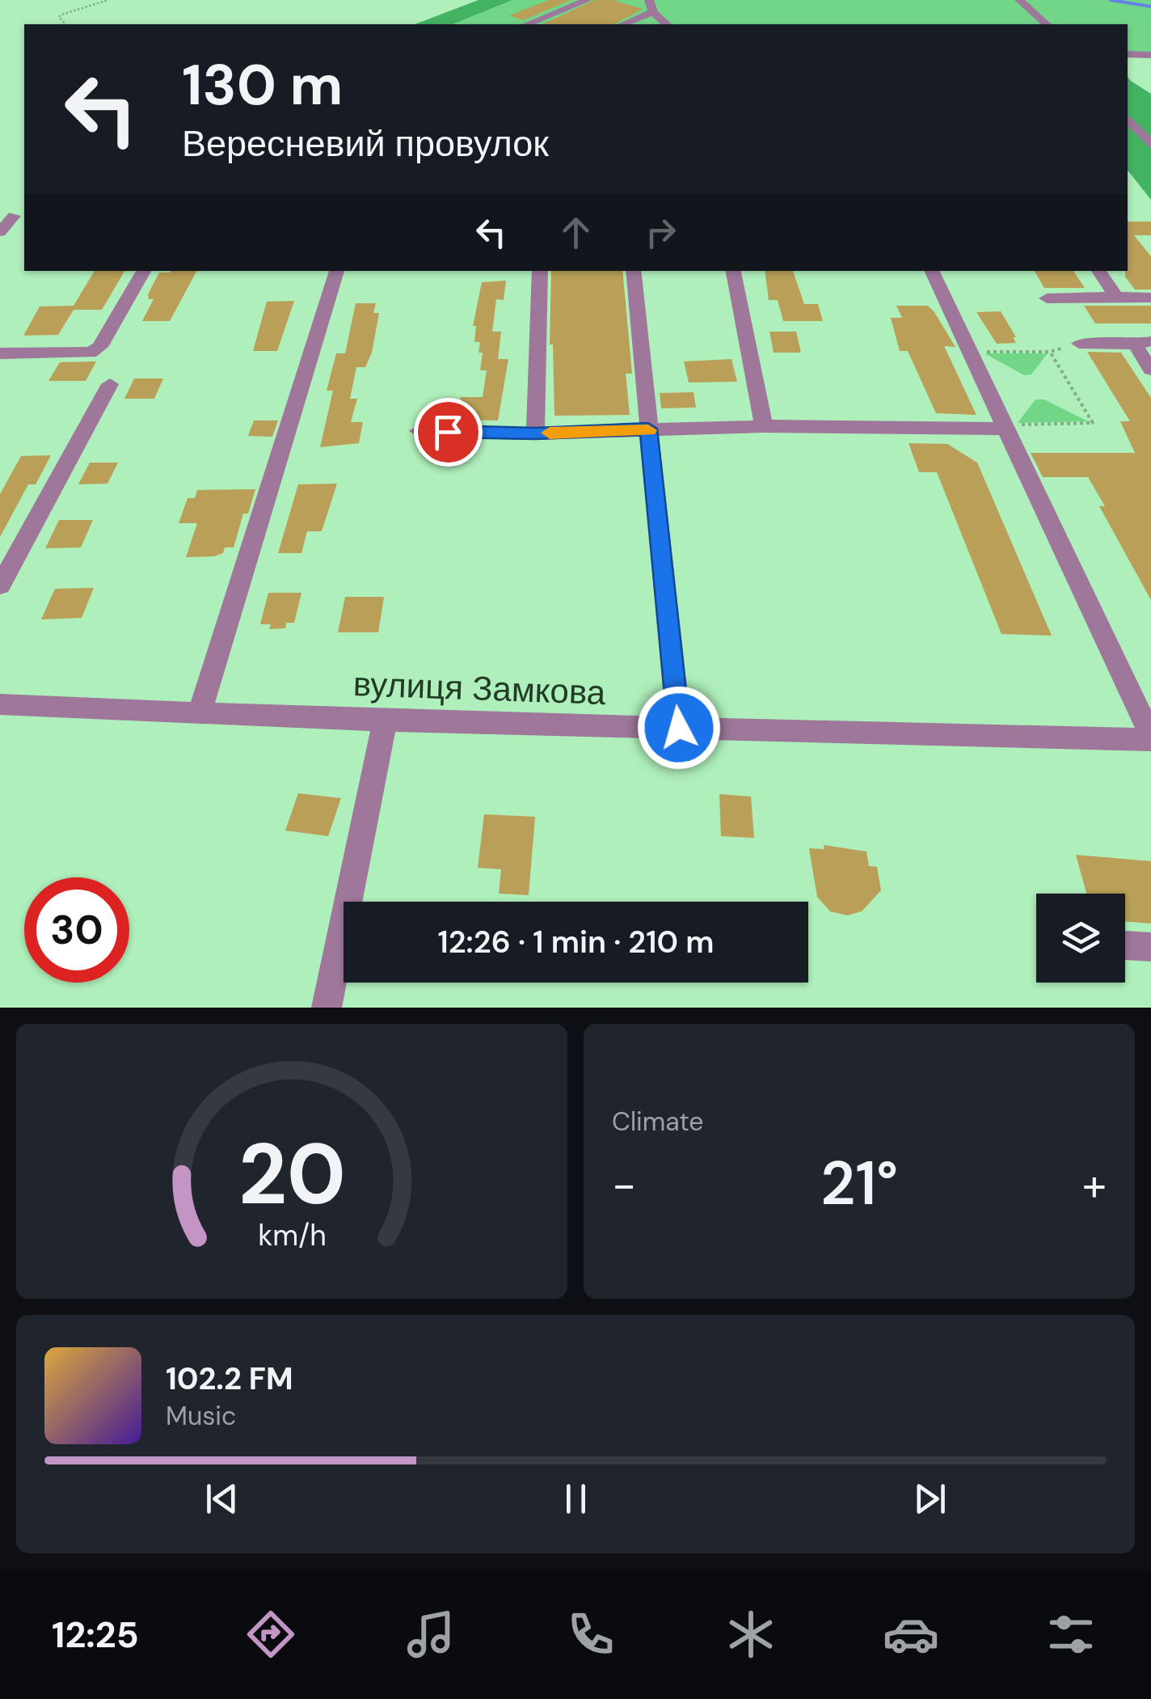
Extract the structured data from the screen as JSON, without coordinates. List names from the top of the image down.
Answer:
{
  "streets": {
    "street": ["вулиця Замкова"]
  },
  "page": {
    "turn": ["130 m", "Вересневий провулок"],
    "limit": "30",
    "trip": "12:26 · 1 min · 210 m",
    "tile": "Climate",
    "heat": ["−", "21°", "+"],
    "song": ["102.2 FM", "Music"],
    "tabs": "12:25",
    "gauge": ["20", "km/h"]
  }
}
